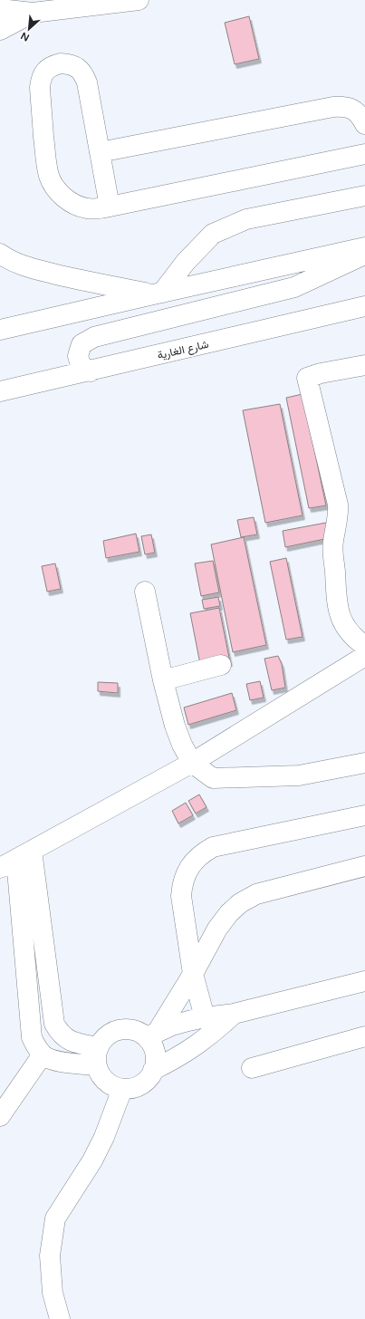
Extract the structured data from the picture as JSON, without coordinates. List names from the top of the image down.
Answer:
{
  "streets": {
    "street": ["شارع الغارية"]
  },
  "north": "bottom left"
}
